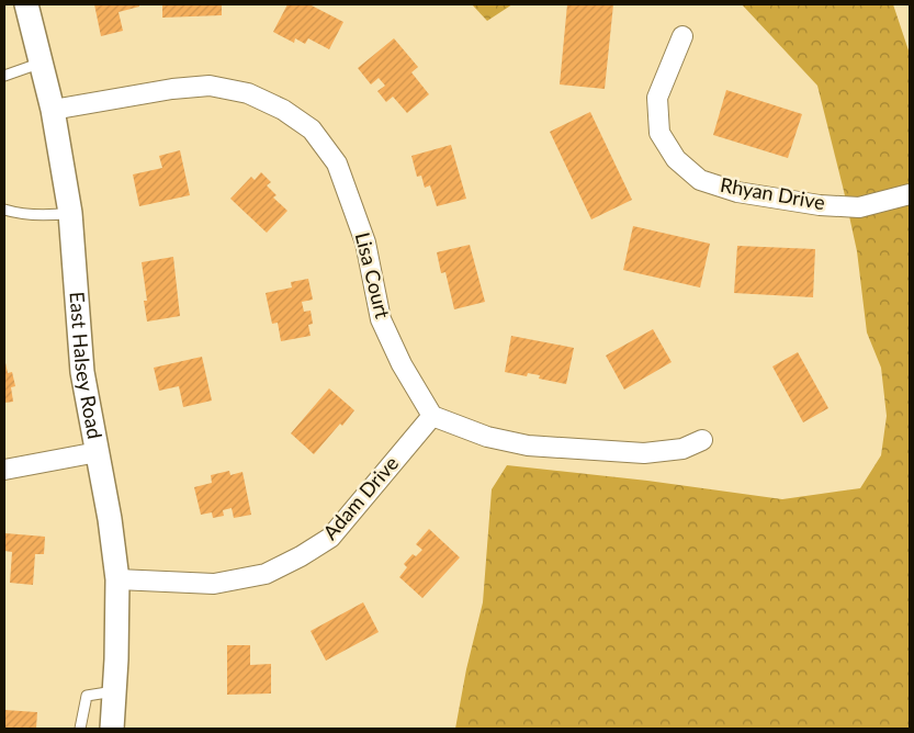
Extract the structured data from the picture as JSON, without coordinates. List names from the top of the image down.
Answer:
{
  "streets": {
    "street": [
      "Rhyan Drive",
      "Lisa Court",
      "East Halsey Road",
      "Adam Drive"
    ]
  },
  "crossings": [
    ["Lisa Court", "East Halsey Road"],
    ["Lisa Court", "Adam Drive"],
    ["East Halsey Road", "Adam Drive"]
  ]
}
